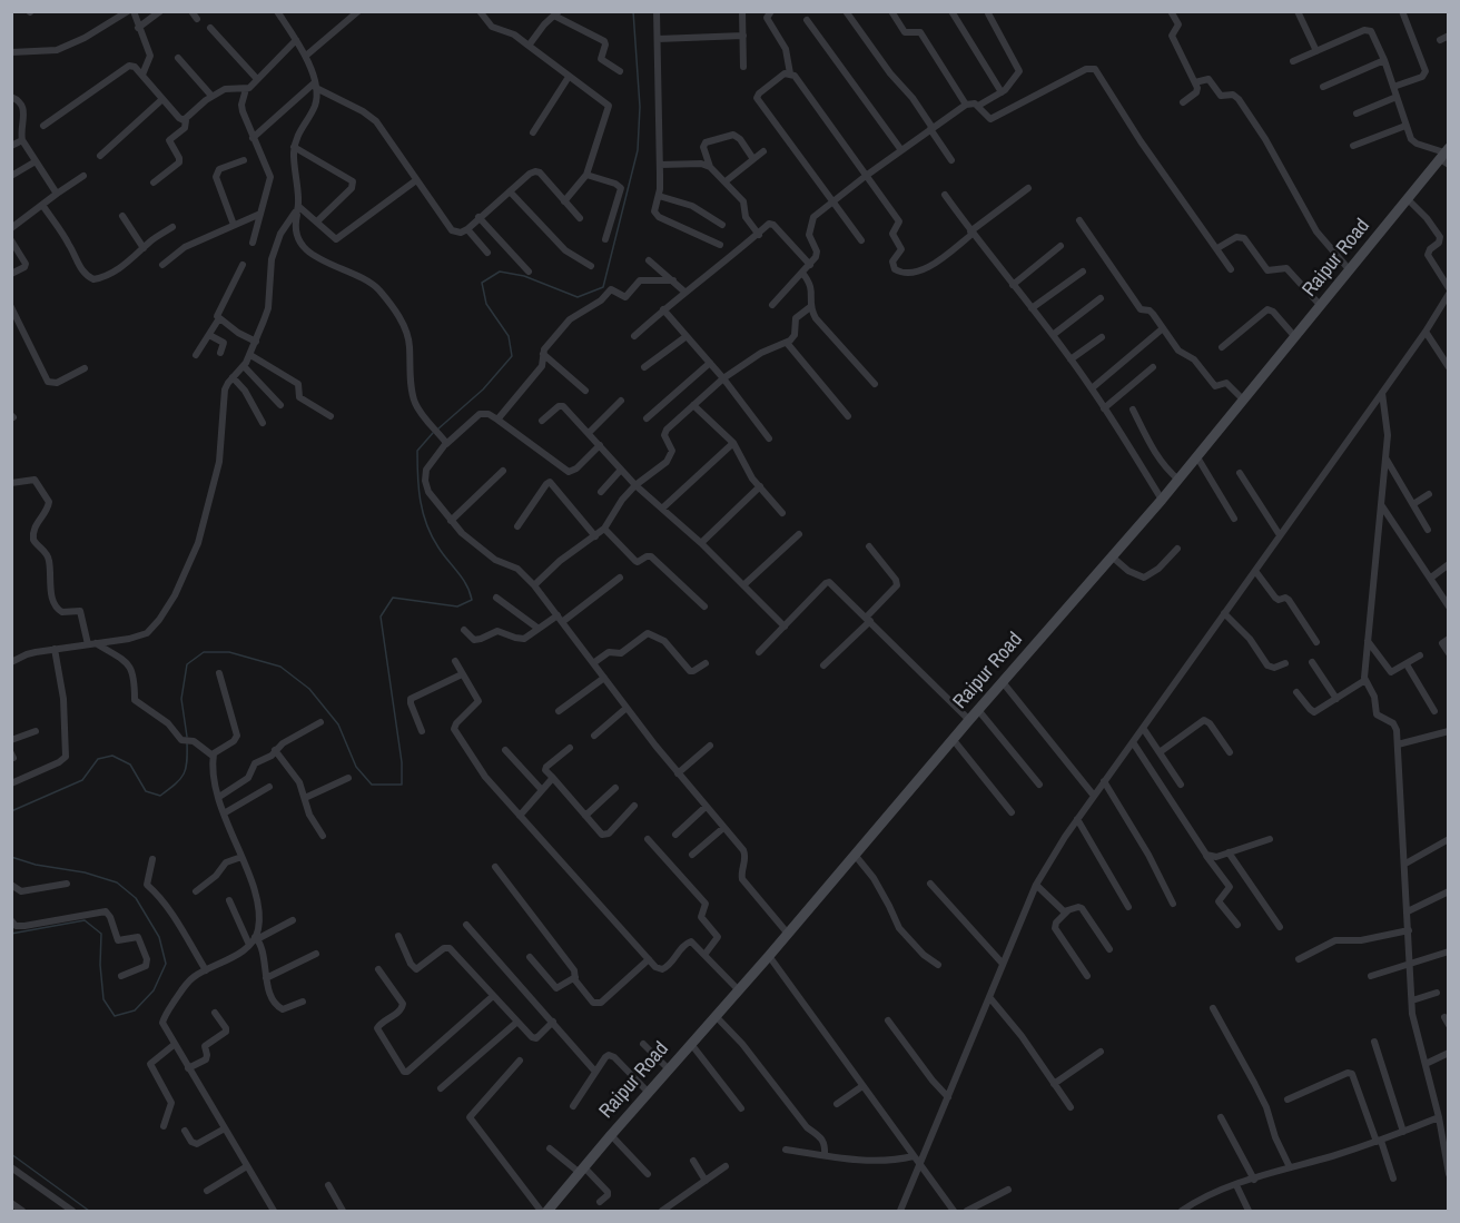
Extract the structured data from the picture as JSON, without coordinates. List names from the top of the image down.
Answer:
{
  "streets": {
    "main road": ["Raipur Road"]
  }
}
